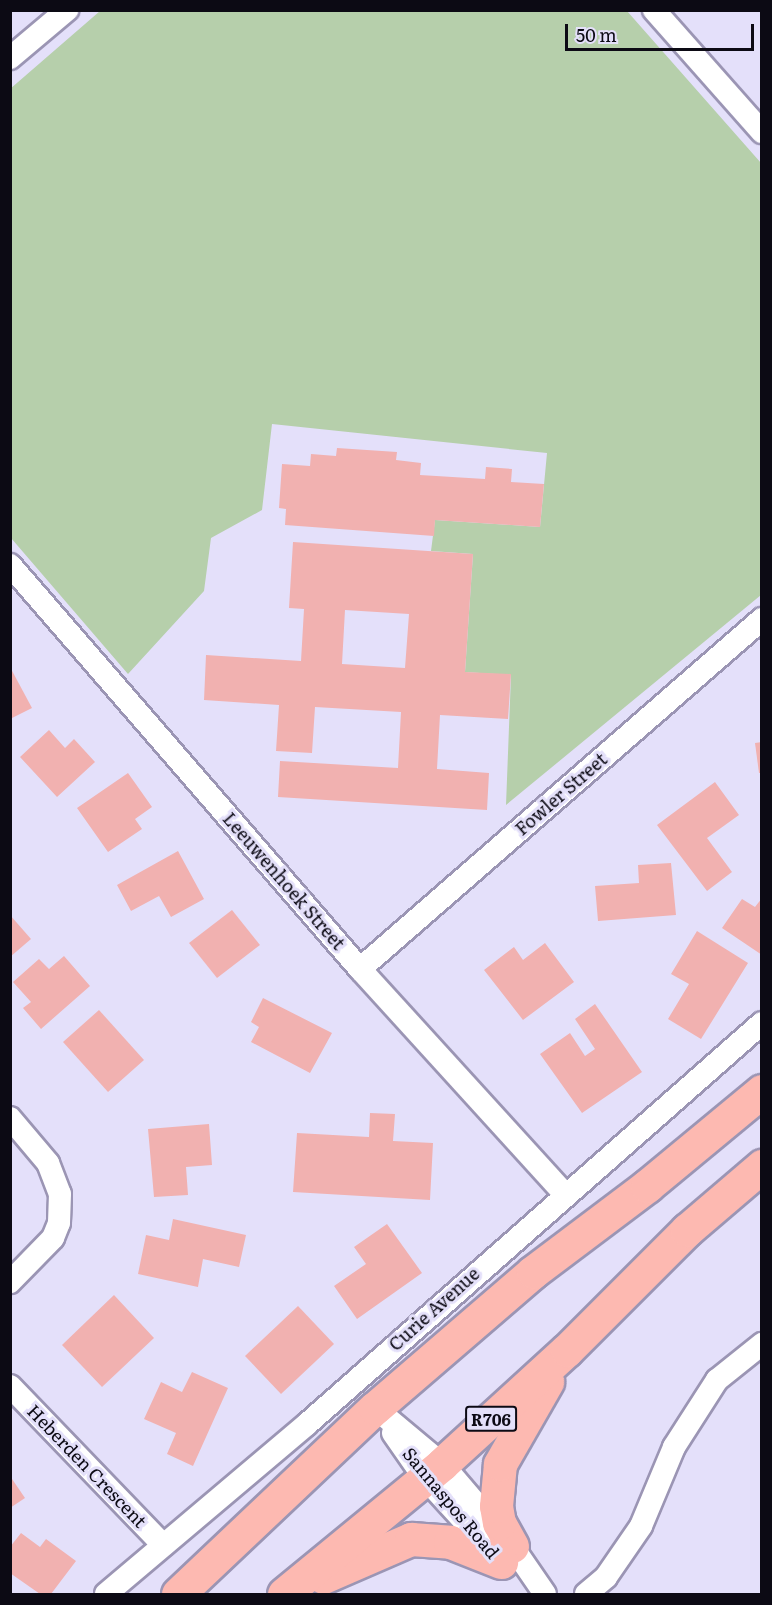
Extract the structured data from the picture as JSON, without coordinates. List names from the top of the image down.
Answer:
{
  "streets": {
    "main road": ["Curie Avenue", "R706"],
    "street": [
      "Fowler Street",
      "Leeuwenhoek Street",
      "Heberden Crescent",
      "Sannaspos Road"
    ]
  },
  "crossings": [
    ["Fowler Street", "Leeuwenhoek Street"],
    ["Leeuwenhoek Street", "Curie Avenue"],
    ["Curie Avenue", "Heberden Crescent"],
    ["Curie Avenue", "Sannaspos Road"],
    ["R706", "Sannaspos Road"]
  ],
  "scale_bar": "50 m"
}
